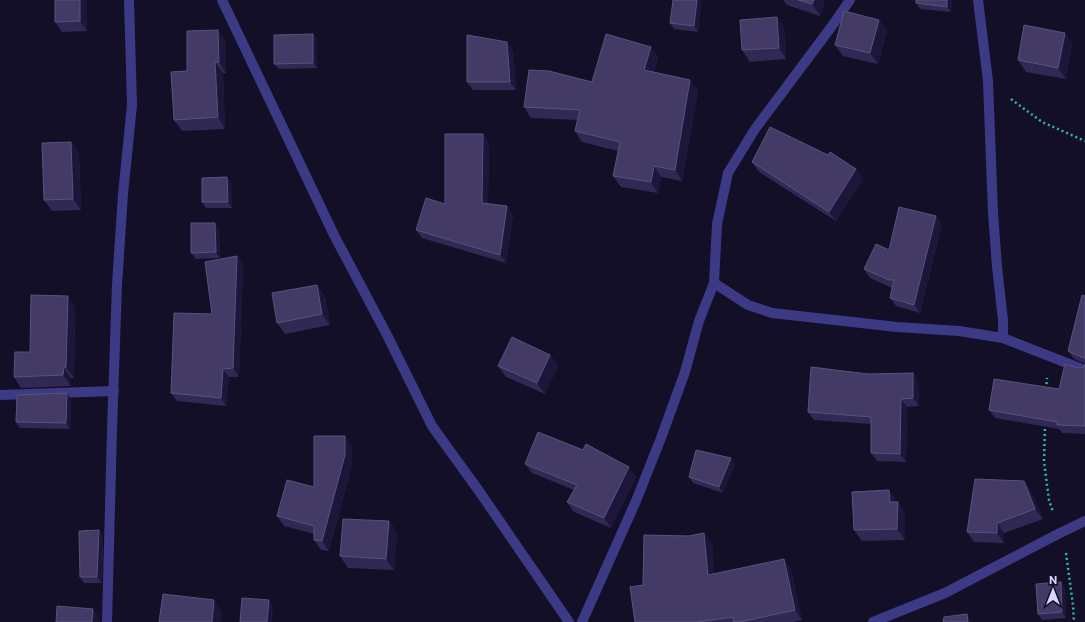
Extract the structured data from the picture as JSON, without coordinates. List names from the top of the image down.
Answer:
{
  "north": "top"
}
